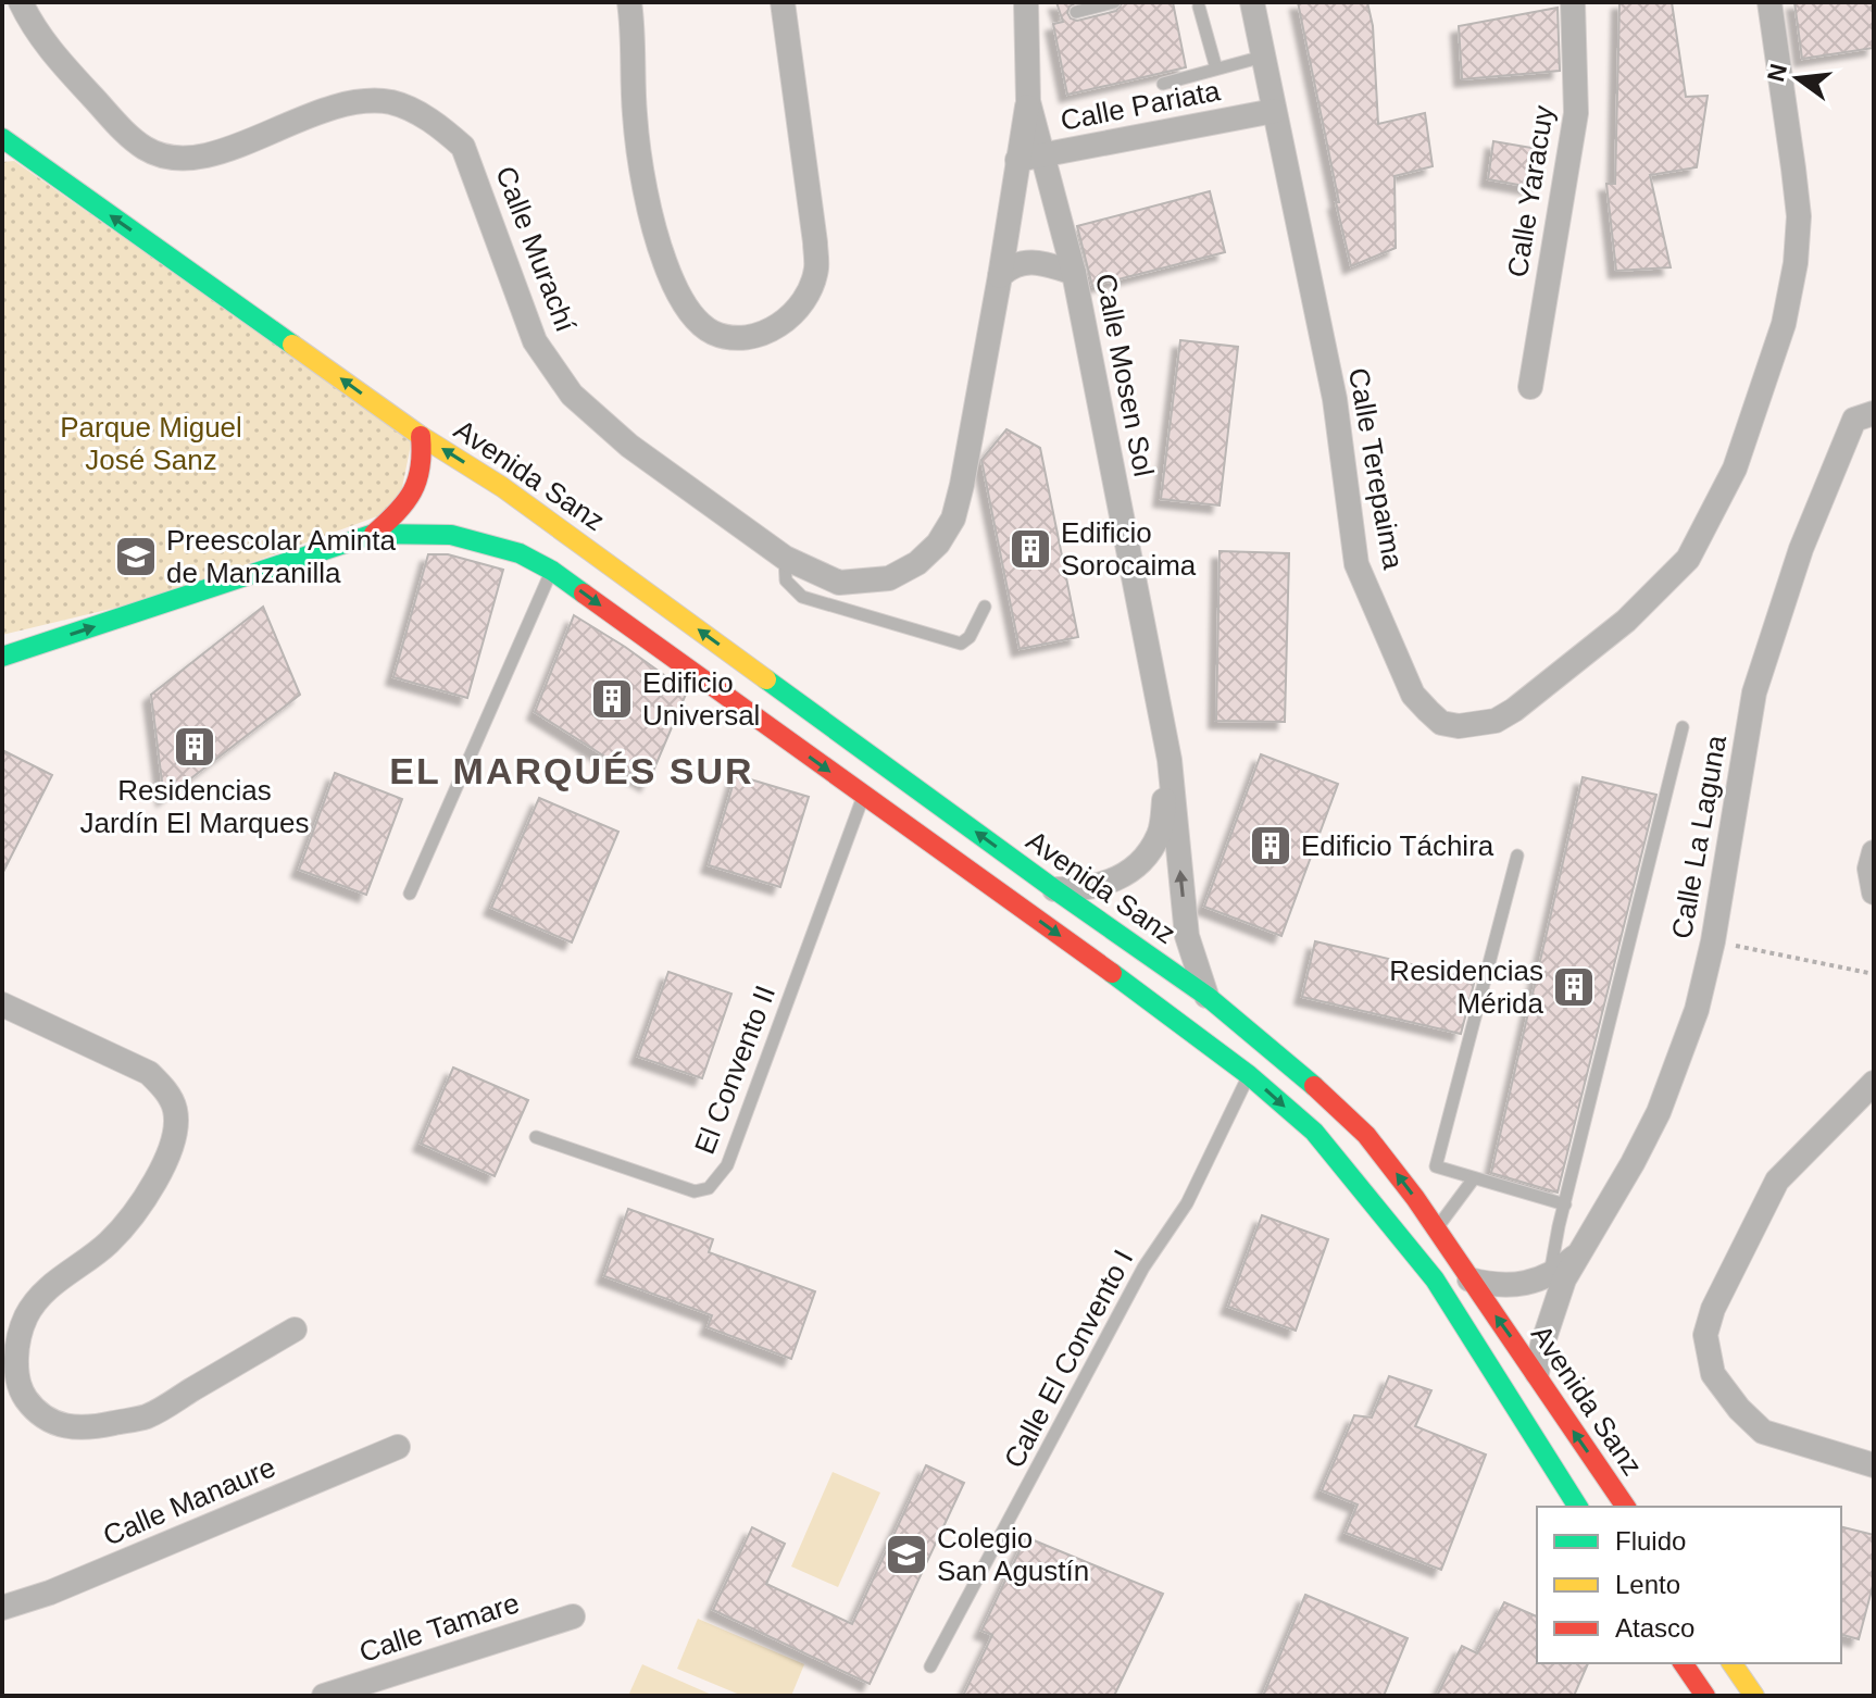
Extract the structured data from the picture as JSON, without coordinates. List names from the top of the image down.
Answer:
{
  "streets": {
    "street": [
      "Calle Pariata",
      "Calle Yaracuy",
      "Calle Murachí",
      "Calle Mosen Sol",
      "Calle Terepaima",
      "Avenida Sanz",
      "Calle La Laguna",
      "Calle Manaure",
      "Calle Tamare"
    ],
    "lane": ["El Convento II", "Calle El Convento I"]
  },
  "crossings": [
    ["Calle Pariata", "Calle Murachí"],
    ["Calle Pariata", "Calle Mosen Sol"],
    ["Calle Pariata", "Calle Terepaima"],
    ["Calle Murachí", "Calle Mosen Sol"],
    ["Calle Mosen Sol", "Avenida Sanz"],
    ["Avenida Sanz", "Calle La Laguna"],
    ["Avenida Sanz", "El Convento II"],
    ["Avenida Sanz", "Calle El Convento I"]
  ],
  "districts": ["EL MARQUÉS SUR"],
  "parks": ["Parque Miguel José Sanz"],
  "places": {
    "building": [
      "Edificio Sorocaima",
      "Edificio Universal",
      "Residencias Jardín El Marques",
      "Edificio Táchira",
      "Residencias Mérida"
    ],
    "school or university": ["Preescolar Aminta de Manzanilla", "Colegio San Agustín"]
  },
  "legend": ["Fluido", "Lento", "Atasco"],
  "north": "left"
}
